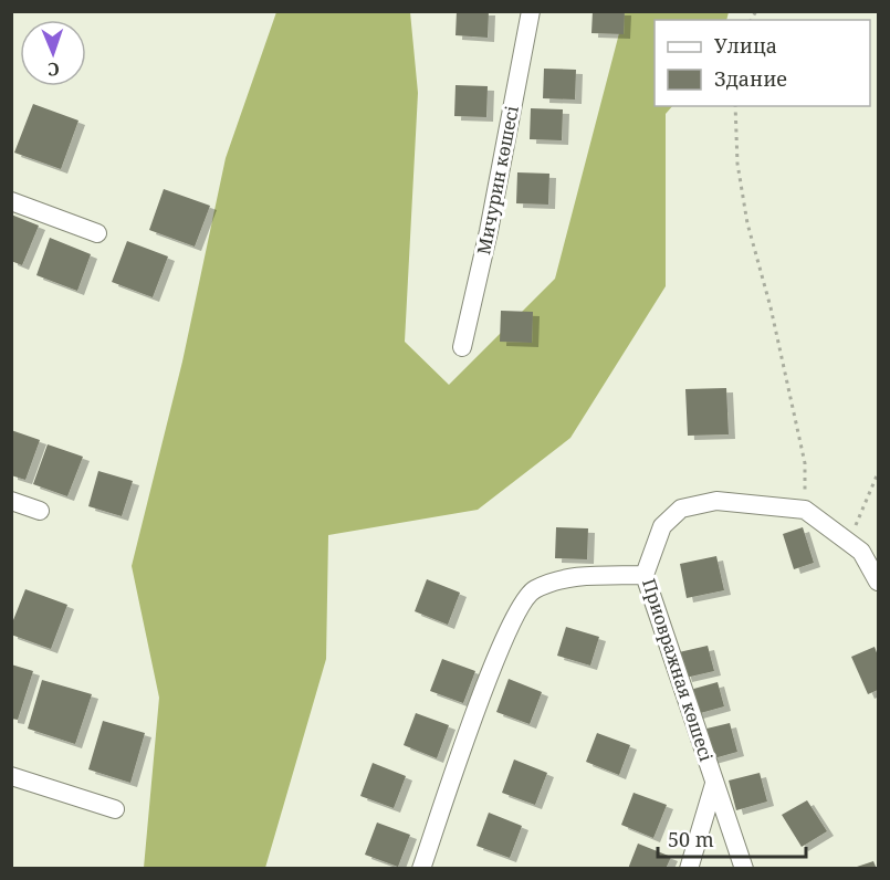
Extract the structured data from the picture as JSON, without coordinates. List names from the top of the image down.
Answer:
{
  "streets": {
    "street": ["Мичурин көшесі", "Приовражная көшесі"]
  },
  "legend": ["Улица", "Здание"],
  "scale_bar": "50 m",
  "north": "bottom"
}
